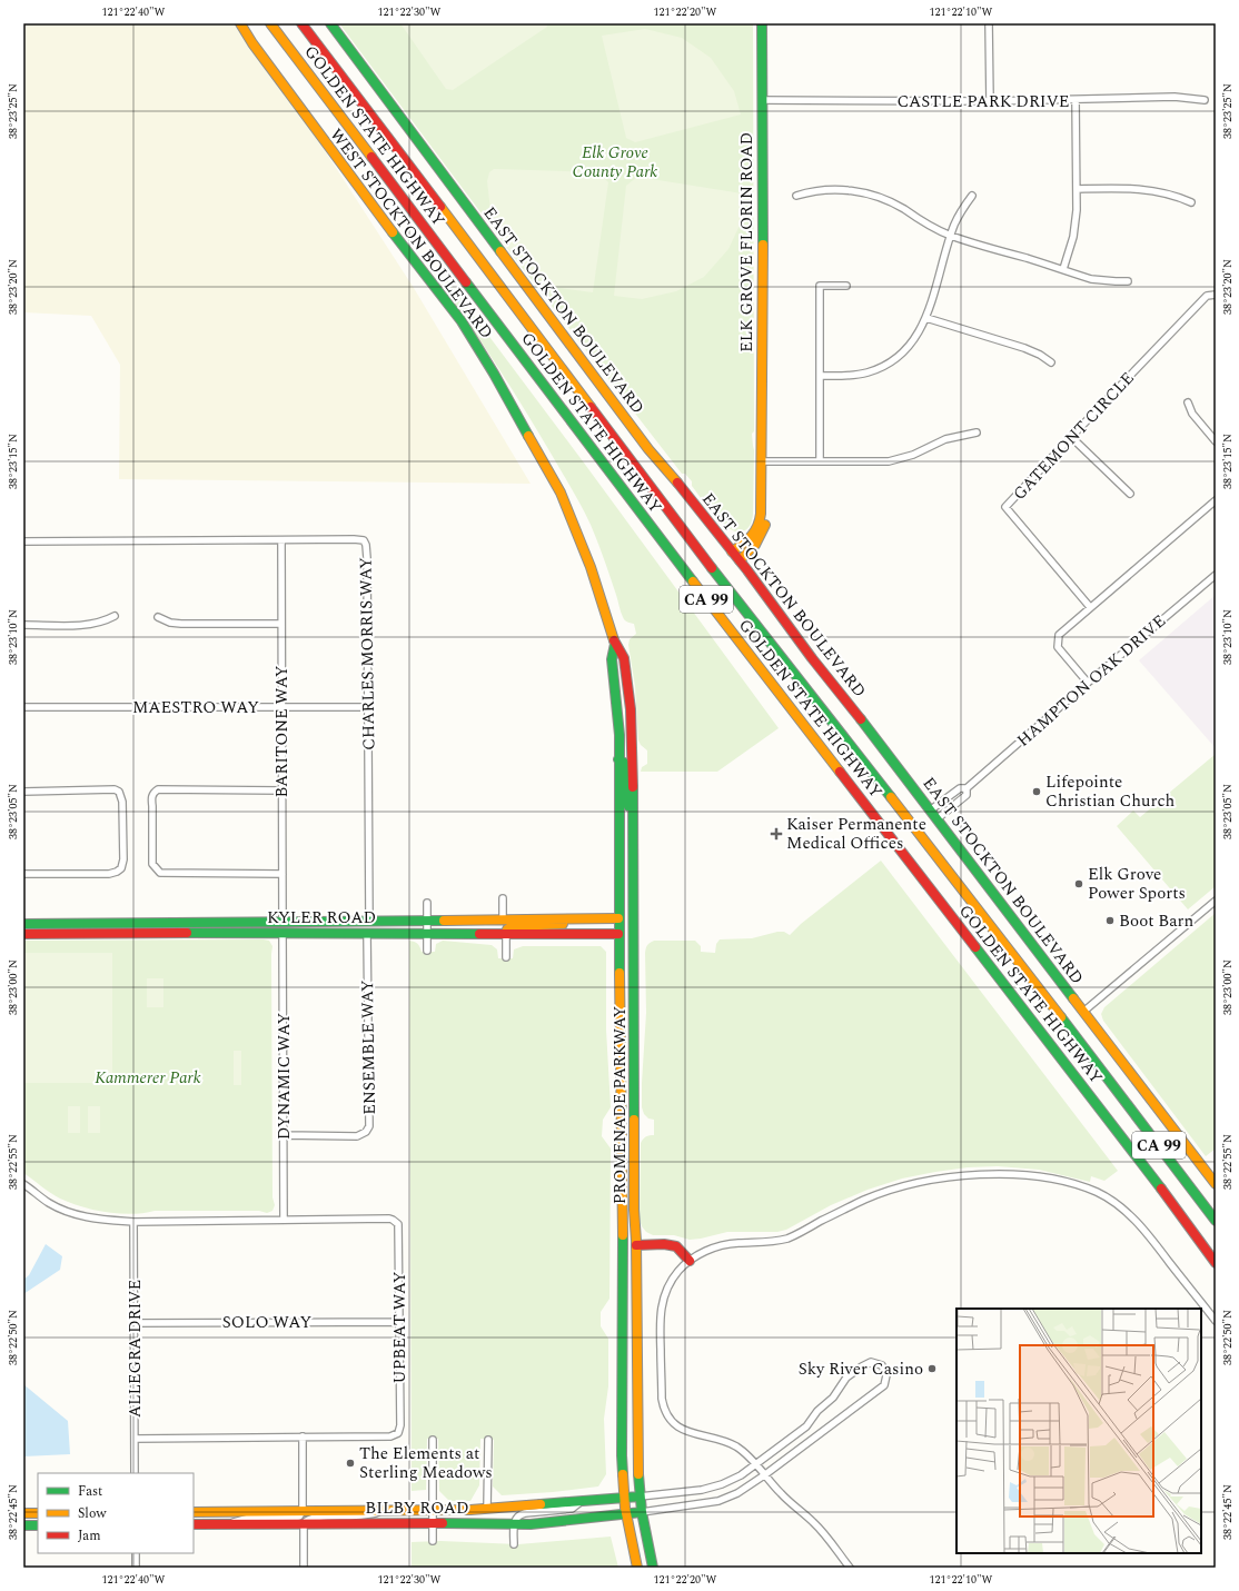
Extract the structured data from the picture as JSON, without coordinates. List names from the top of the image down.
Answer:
{
  "streets": {
    "main road": [
      "GOLDEN STATE HIGHWAY",
      "WEST STOCKTON BOULEVARD",
      "ELK GROVE FLORIN ROAD",
      "EAST STOCKTON BOULEVARD",
      "CA 99",
      "KYLER ROAD",
      "PROMENADE PARKWAY",
      "BILBY ROAD"
    ],
    "street": [
      "CASTLE PARK DRIVE",
      "GATEMONT CIRCLE",
      "CHARLES MORRIS WAY",
      "HAMPTON OAK DRIVE",
      "MAESTRO WAY",
      "BARITONE WAY",
      "ENSEMBLE WAY",
      "DYNAMIC WAY",
      "SOLO WAY",
      "UPBEAT WAY",
      "ALLEGRA DRIVE"
    ]
  },
  "crossings": [
    ["CASTLE PARK DRIVE", "ELK GROVE FLORIN ROAD"],
    ["WEST STOCKTON BOULEVARD", "PROMENADE PARKWAY"],
    ["ELK GROVE FLORIN ROAD", "EAST STOCKTON BOULEVARD"],
    ["EAST STOCKTON BOULEVARD", "HAMPTON OAK DRIVE"],
    ["CHARLES MORRIS WAY", "MAESTRO WAY"],
    ["CHARLES MORRIS WAY", "BARITONE WAY"],
    ["CHARLES MORRIS WAY", "KYLER ROAD"],
    ["MAESTRO WAY", "BARITONE WAY"],
    ["BARITONE WAY", "KYLER ROAD"],
    ["KYLER ROAD", "ENSEMBLE WAY"],
    ["KYLER ROAD", "DYNAMIC WAY"],
    ["KYLER ROAD", "PROMENADE PARKWAY"],
    ["ENSEMBLE WAY", "DYNAMIC WAY"],
    ["DYNAMIC WAY", "UPBEAT WAY"],
    ["PROMENADE PARKWAY", "BILBY ROAD"],
    ["SOLO WAY", "UPBEAT WAY"],
    ["SOLO WAY", "ALLEGRA DRIVE"],
    ["UPBEAT WAY", "ALLEGRA DRIVE"]
  ],
  "parks": ["Elk Grove County Park", "Kammerer Park"],
  "places": {
    "other": [
      "Lifepointe Christian Church",
      "Elk Grove Power Sports",
      "Boot Barn",
      "Sky River Casino",
      "The Elements at Sterling Meadows"
    ],
    "health": ["Kaiser Permanente Medical Offices"]
  },
  "legend": ["Fast", "Slow", "Jam"],
  "coordinates": [
    "121°22'40\"W",
    "121°22'30\"W",
    "121°22'20\"W",
    "121°22'10\"W",
    "38°23'25\"N",
    "38°23'20\"N",
    "38°23'15\"N",
    "38°23'10\"N",
    "38°23'05\"N",
    "38°23'00\"N",
    "38°22'55\"N",
    "38°22'50\"N",
    "38°22'45\"N"
  ]
}
